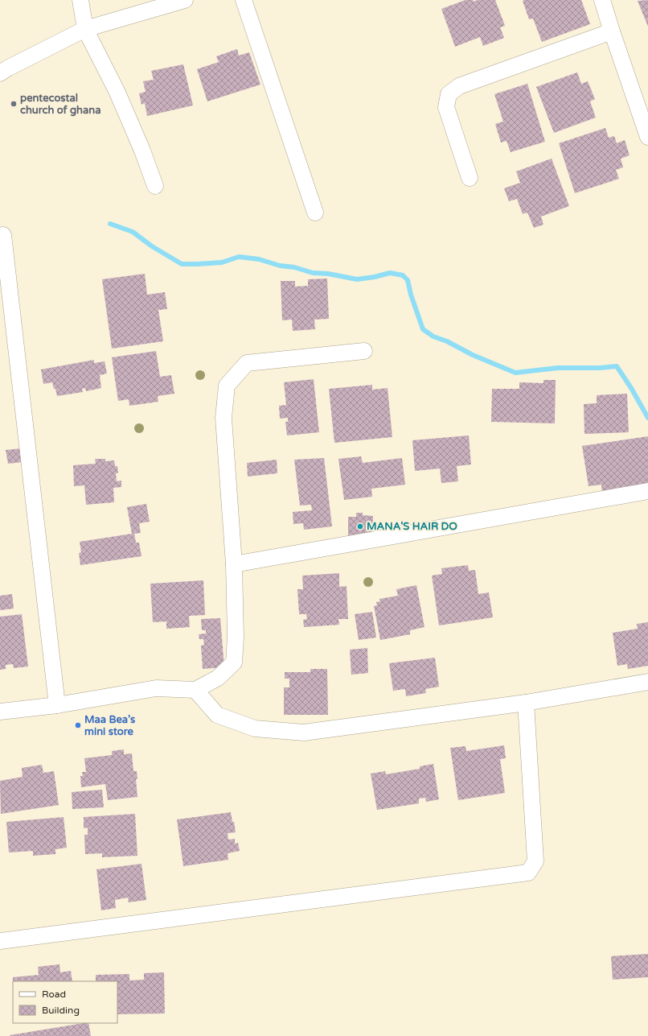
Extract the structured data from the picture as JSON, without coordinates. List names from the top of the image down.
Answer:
{
  "places": ["pentecostal church of ghana", "MANA'S HAIR DO", "Maa Bea's mini store"],
  "legend": ["Road", "Building"]
}
